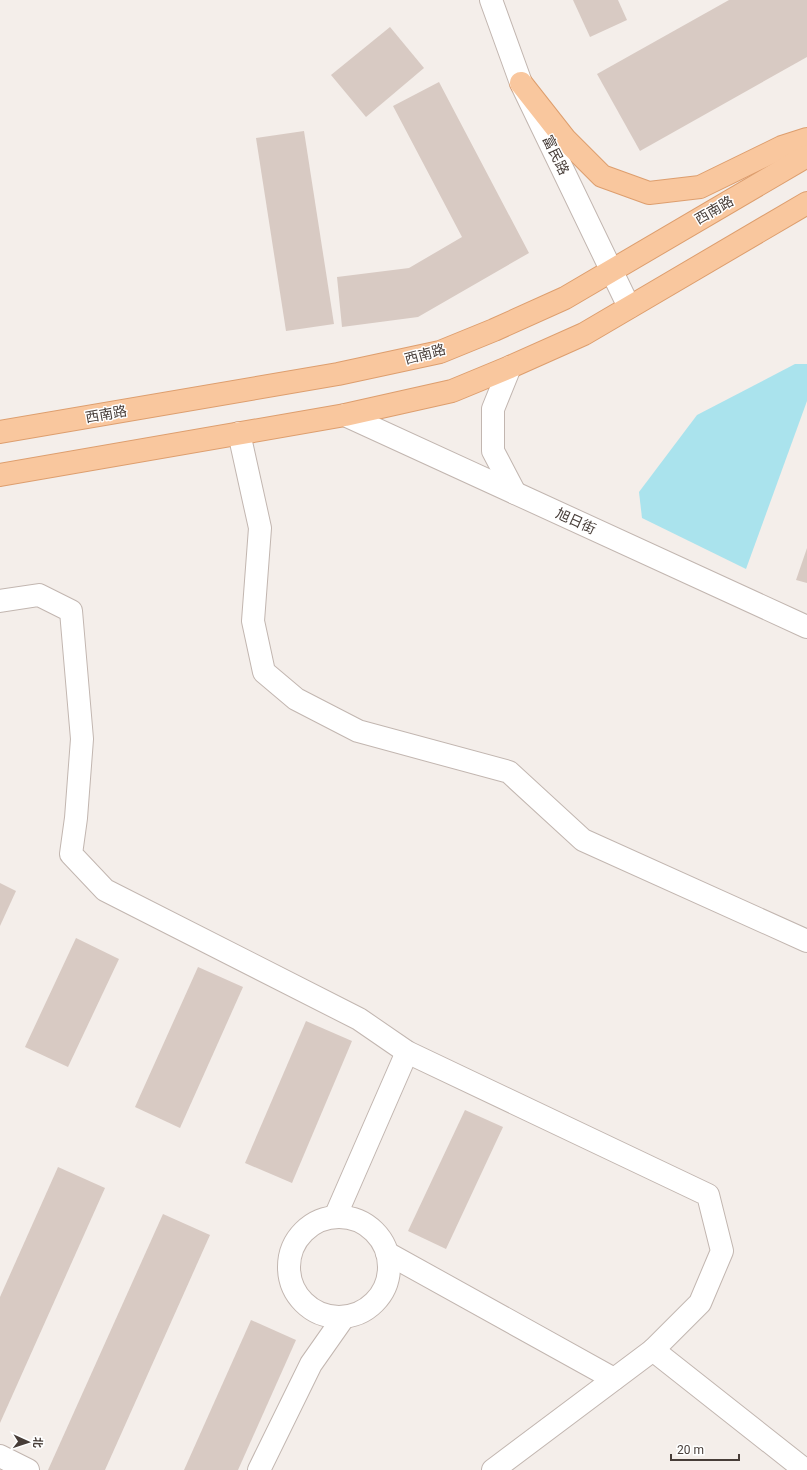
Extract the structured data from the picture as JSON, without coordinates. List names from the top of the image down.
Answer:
{
  "streets": {
    "main road": ["西南路"],
    "street": ["富民路", "旭日街"]
  },
  "crossings": [
    ["富民路", "西南路"]
  ],
  "scale_bar": "20 m",
  "north": "right"
}
